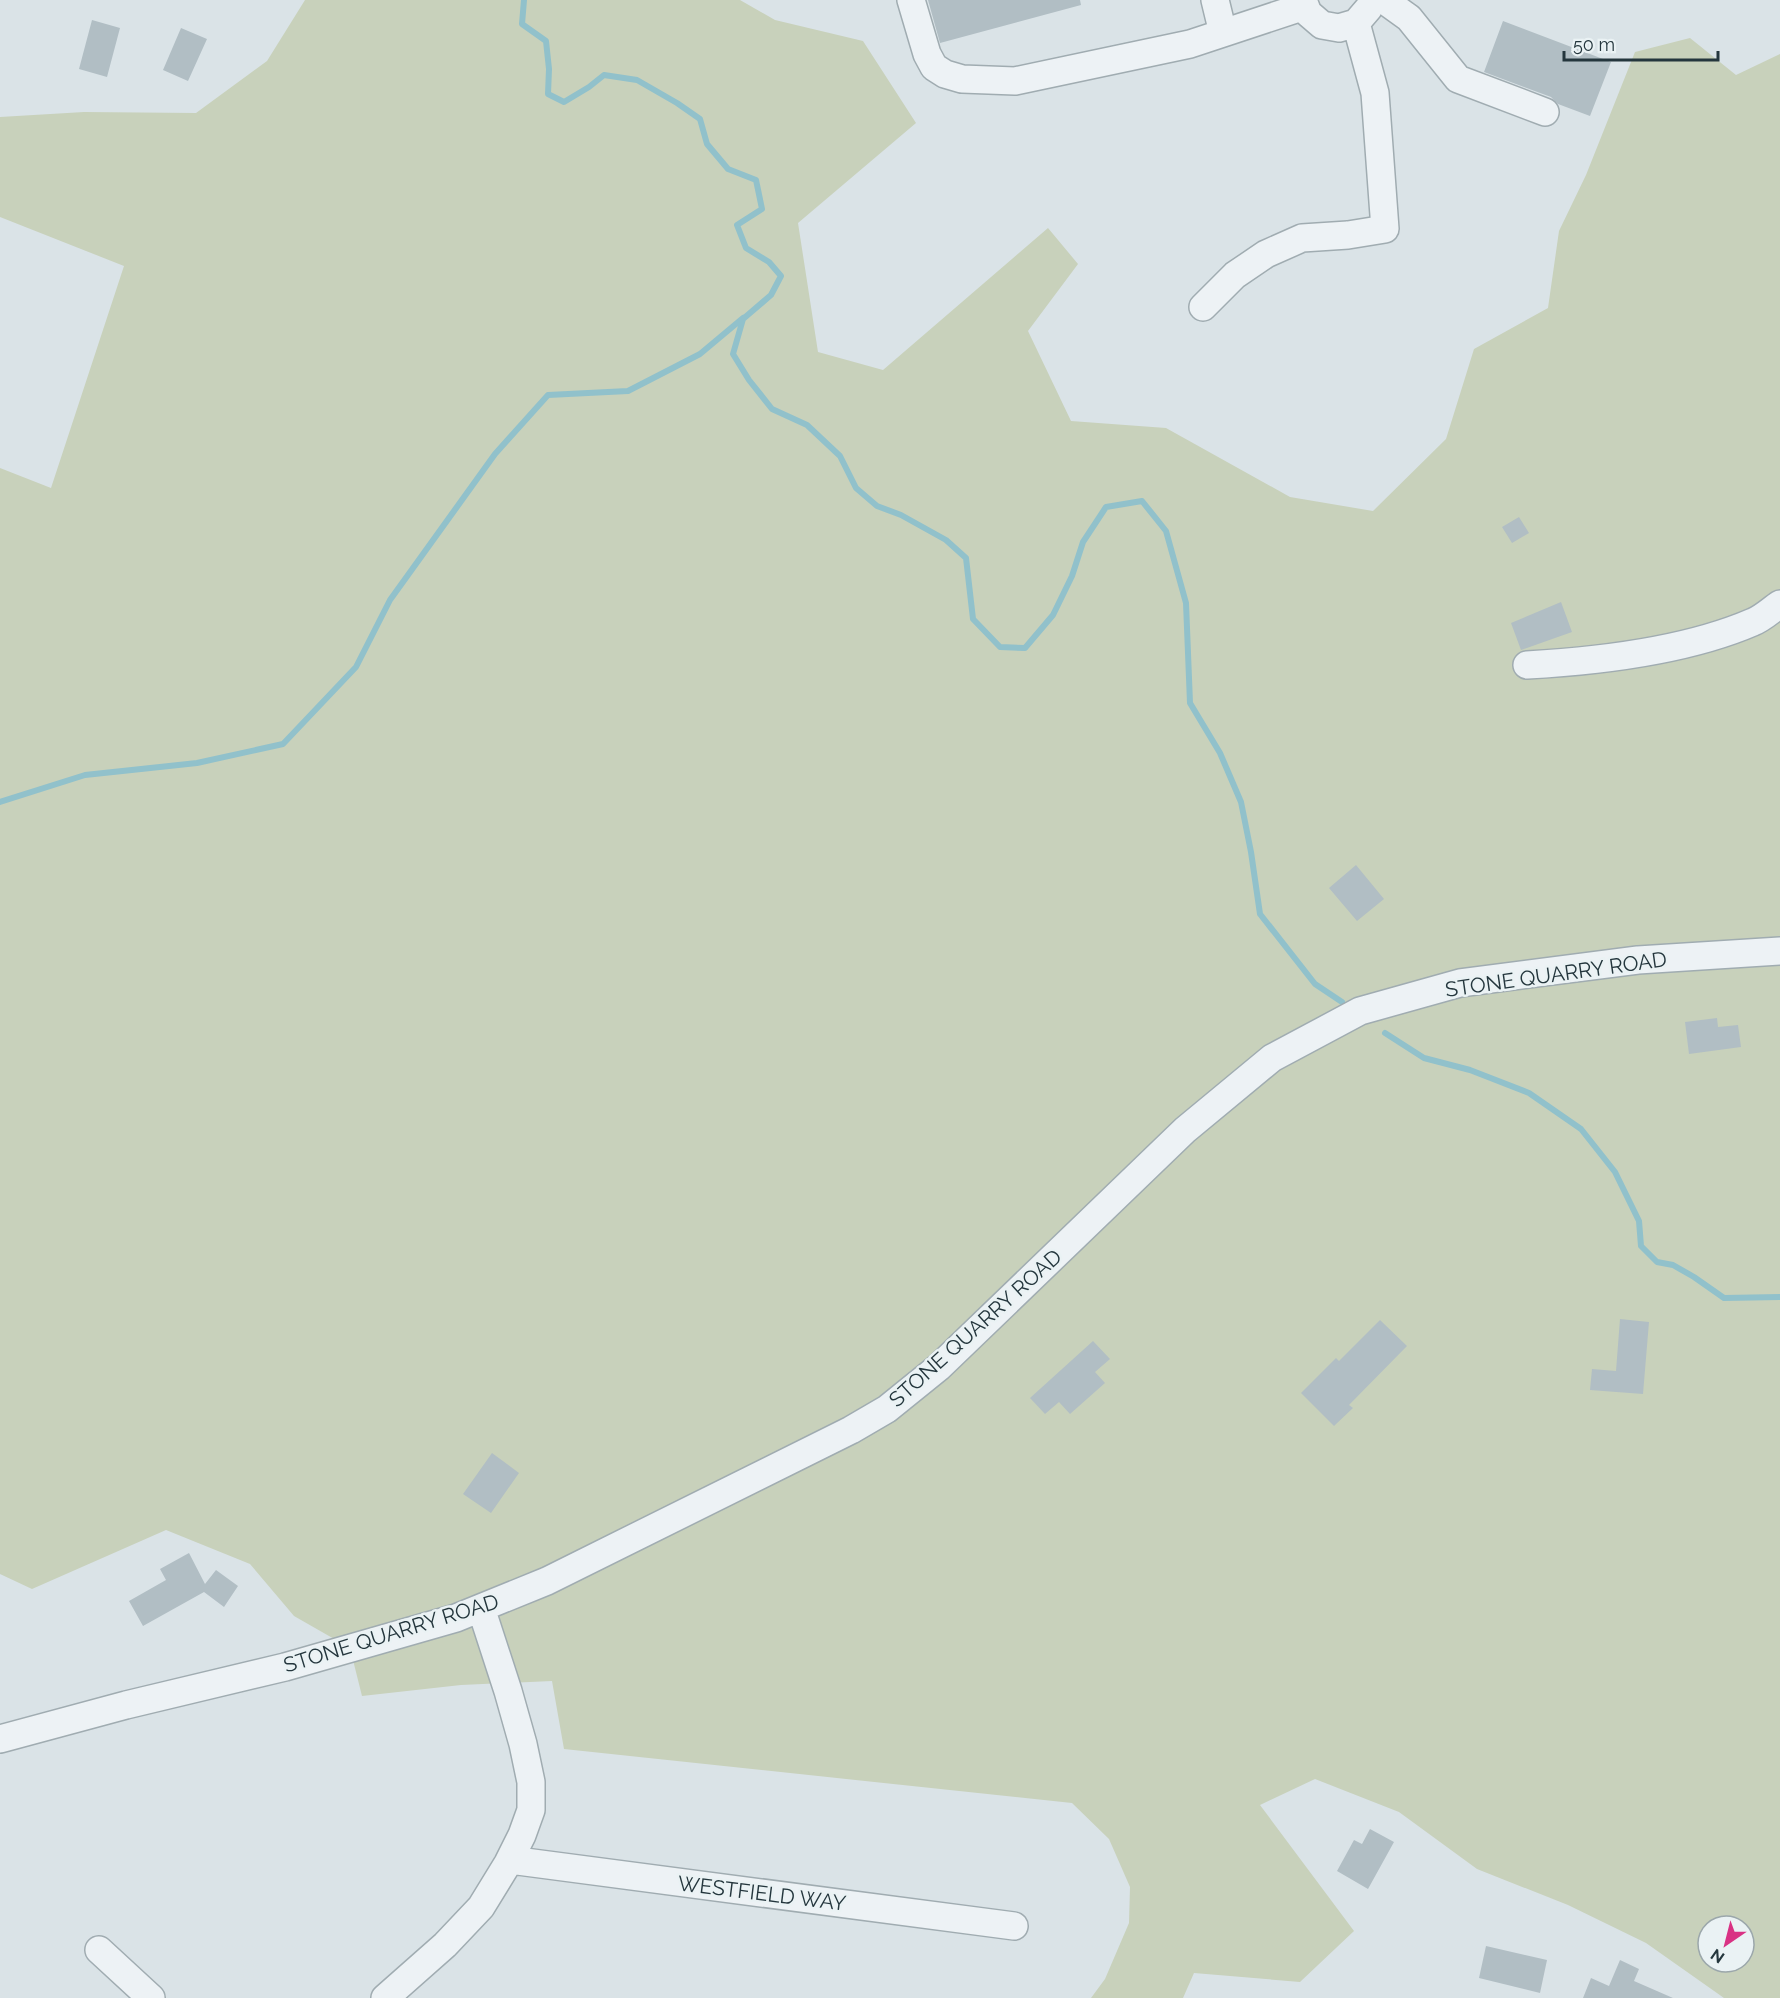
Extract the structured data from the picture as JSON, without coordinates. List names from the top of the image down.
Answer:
{
  "streets": {
    "street": ["STONE QUARRY ROAD", "WESTFIELD WAY"]
  },
  "scale_bar": "50 m",
  "north": "bottom left"
}
